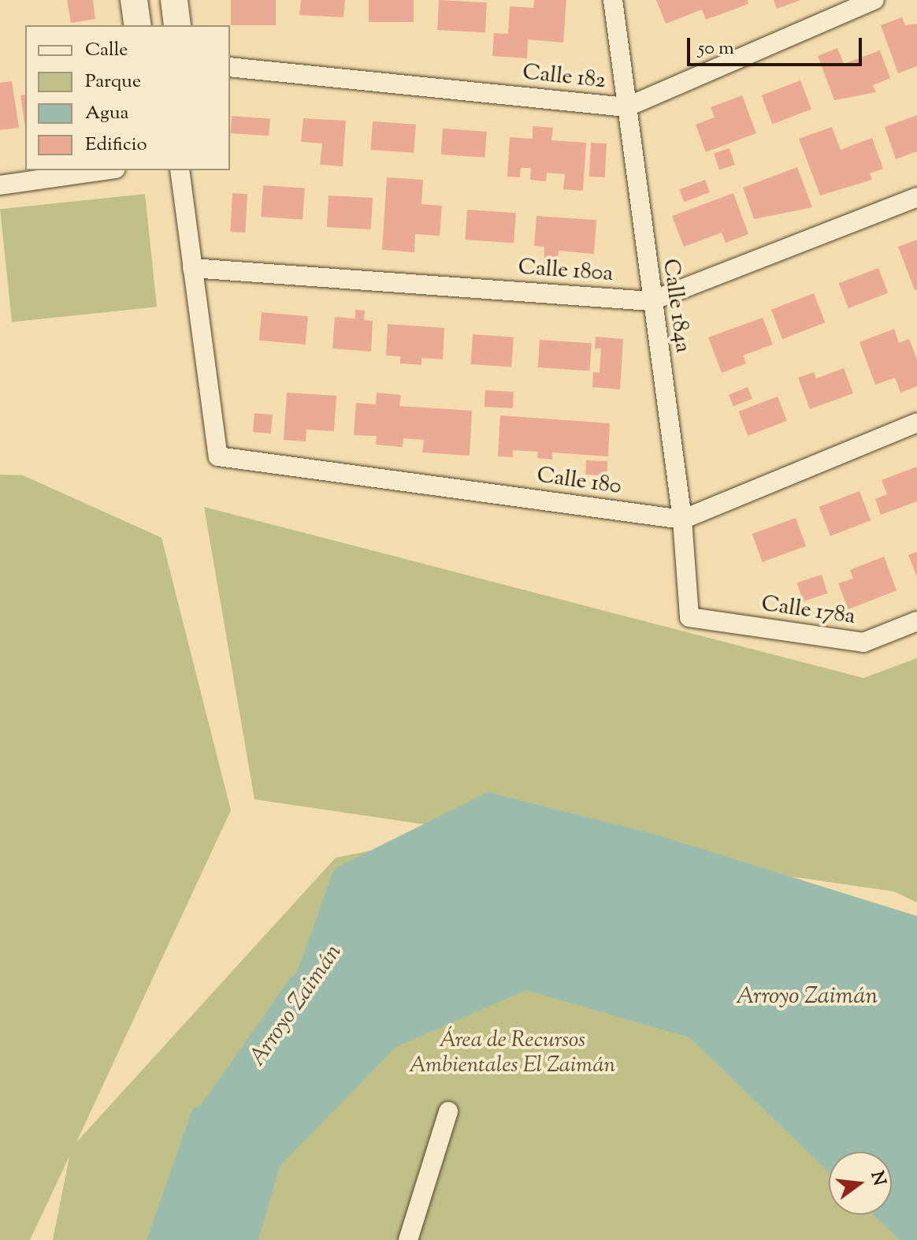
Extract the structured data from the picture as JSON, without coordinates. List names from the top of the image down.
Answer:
{
  "streets": {
    "street": [
      "Calle 182",
      "Calle 180a",
      "Calle 184a",
      "Calle 180",
      "Calle 178a"
    ]
  },
  "crossings": [
    ["Calle 182", "Calle 184a"],
    ["Calle 180a", "Calle 184a"],
    ["Calle 180a", "Calle 180"],
    ["Calle 184a", "Calle 180"],
    ["Calle 184a", "Calle 178a"]
  ],
  "water": ["Arroyo Zaimán"],
  "parks": ["Área de Recursos Ambientales El Zaimán"],
  "legend": [
    "Calle",
    "Parque",
    "Agua",
    "Edificio"
  ],
  "scale_bar": "50 m",
  "north": "right"
}
